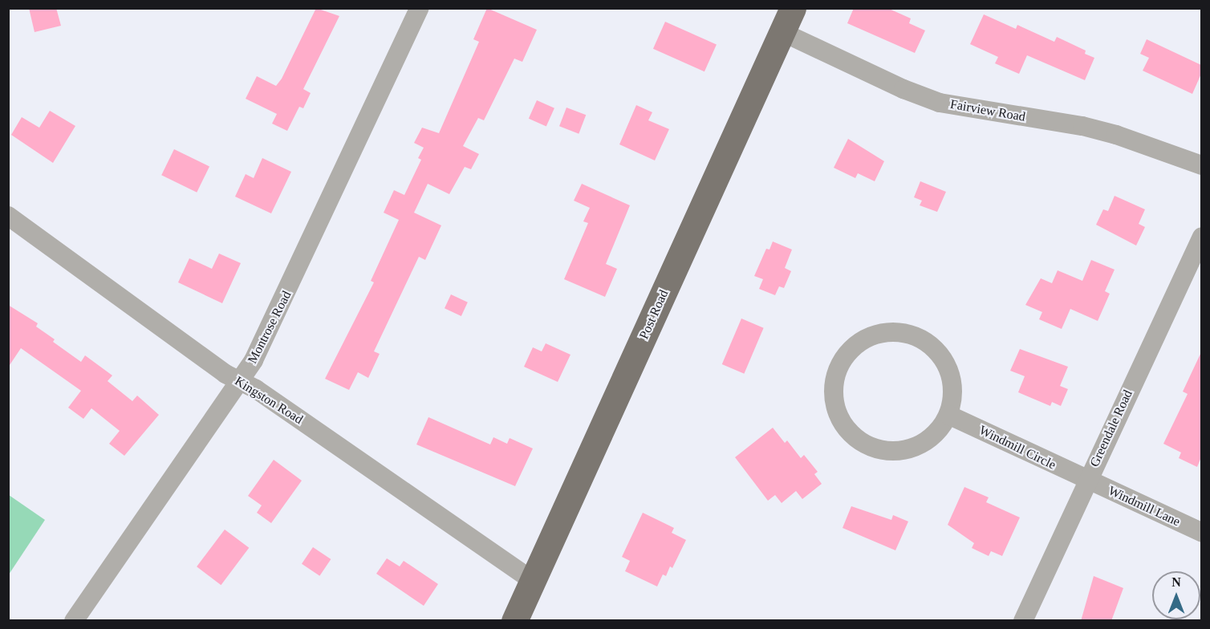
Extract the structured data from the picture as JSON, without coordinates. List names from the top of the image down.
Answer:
{
  "streets": {
    "main road": ["Post Road"],
    "street": [
      "Fairview Road",
      "Montrose Road",
      "Kingston Road",
      "Greendale Road",
      "Windmill Circle",
      "Windmill Lane"
    ]
  },
  "crossings": [
    ["Fairview Road", "Post Road"],
    ["Post Road", "Kingston Road"],
    ["Montrose Road", "Kingston Road"],
    ["Greendale Road", "Windmill Circle"],
    ["Greendale Road", "Windmill Lane"],
    ["Windmill Circle", "Windmill Lane"]
  ],
  "north": "top"
}
